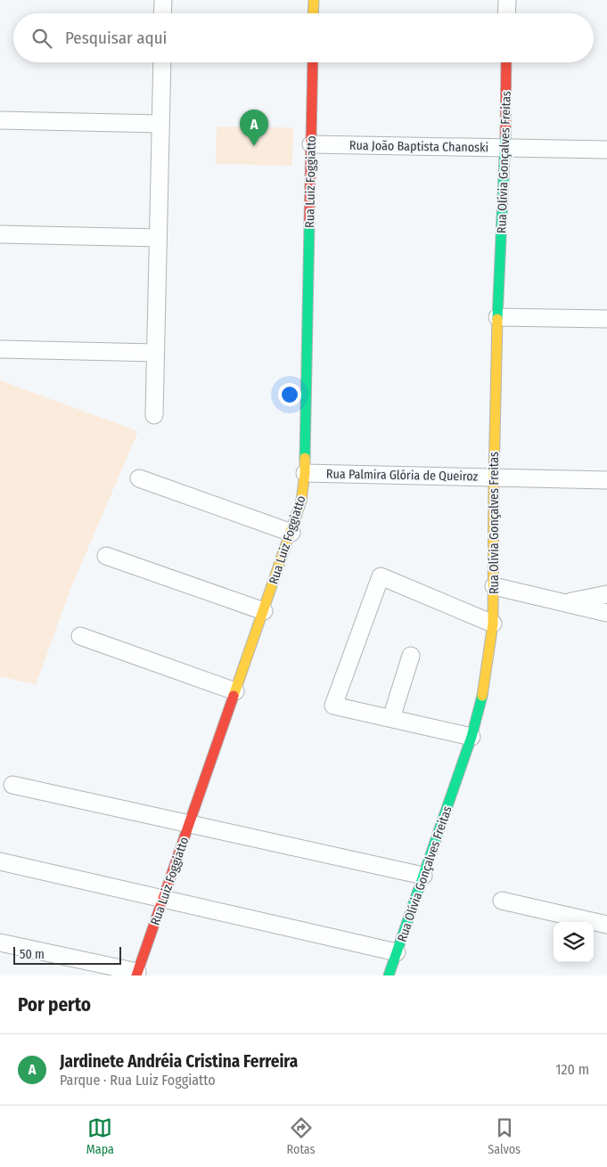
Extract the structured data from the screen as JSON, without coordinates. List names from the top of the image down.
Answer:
{
  "streets": {
    "street": [
      "Rua João Baptista Chanoski",
      "Rua Olívia Gonçalves Freitas",
      "Rua Luiz Foggiatto",
      "Rua Palmira Glória de Queiroz"
    ]
  },
  "crossings": [
    ["Rua João Baptista Chanoski", "Rua Olívia Gonçalves Freitas"],
    ["Rua João Baptista Chanoski", "Rua Luiz Foggiatto"],
    ["Rua Olívia Gonçalves Freitas", "Rua Palmira Glória de Queiroz"],
    ["Rua Luiz Foggiatto", "Rua Palmira Glória de Queiroz"]
  ],
  "scale_bar": "50 m",
  "page": {
    "search": "Pesquisar aqui",
    "pins": "A",
    "scale": "50 m",
    "heading": "Por perto",
    "list": [
      {
        "mark": "A",
        "name": "Jardinete Andréia Cristina Ferreira",
        "note": "Parque · Rua Luiz Foggiatto",
        "value": "120 m"
      }
    ],
    "nav": ["Mapa", "Rotas", "Salvos"]
  }
}
